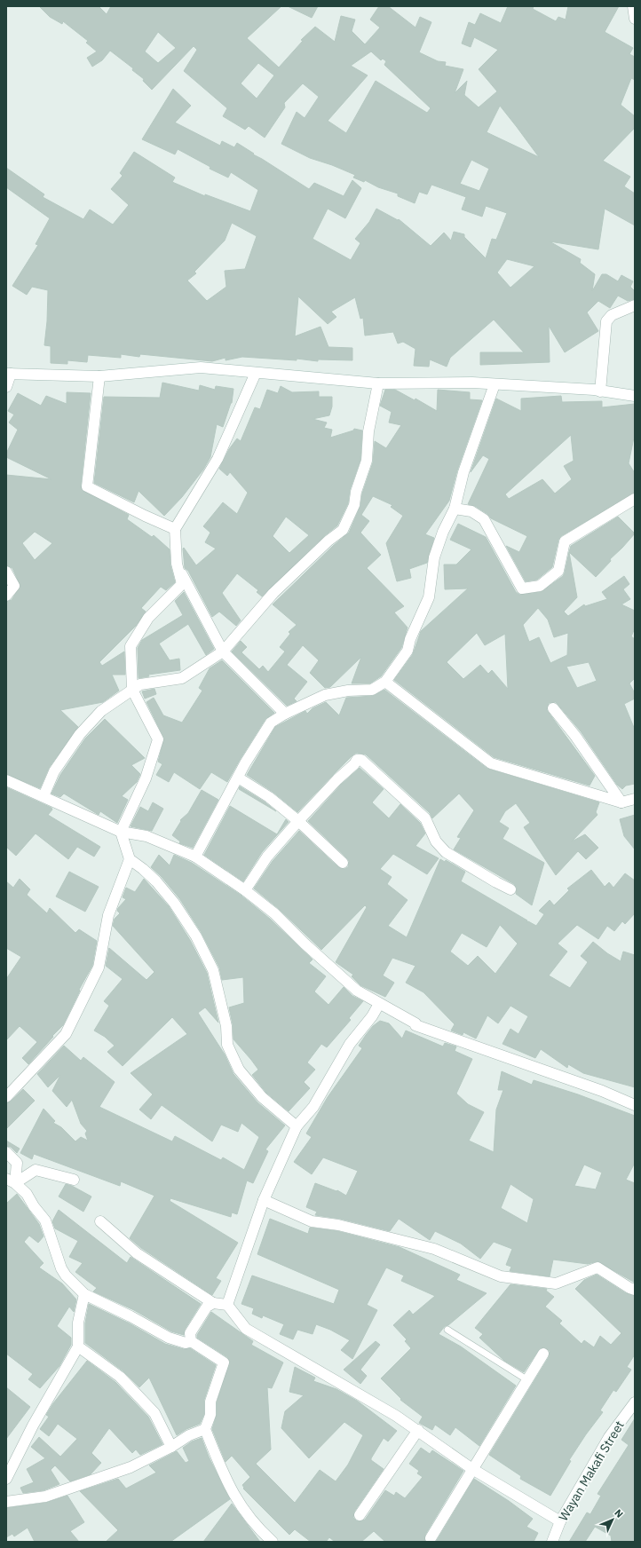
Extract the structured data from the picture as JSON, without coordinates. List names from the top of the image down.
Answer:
{
  "streets": {
    "street": ["Wayan Makafi Street"]
  },
  "north": "top right"
}
